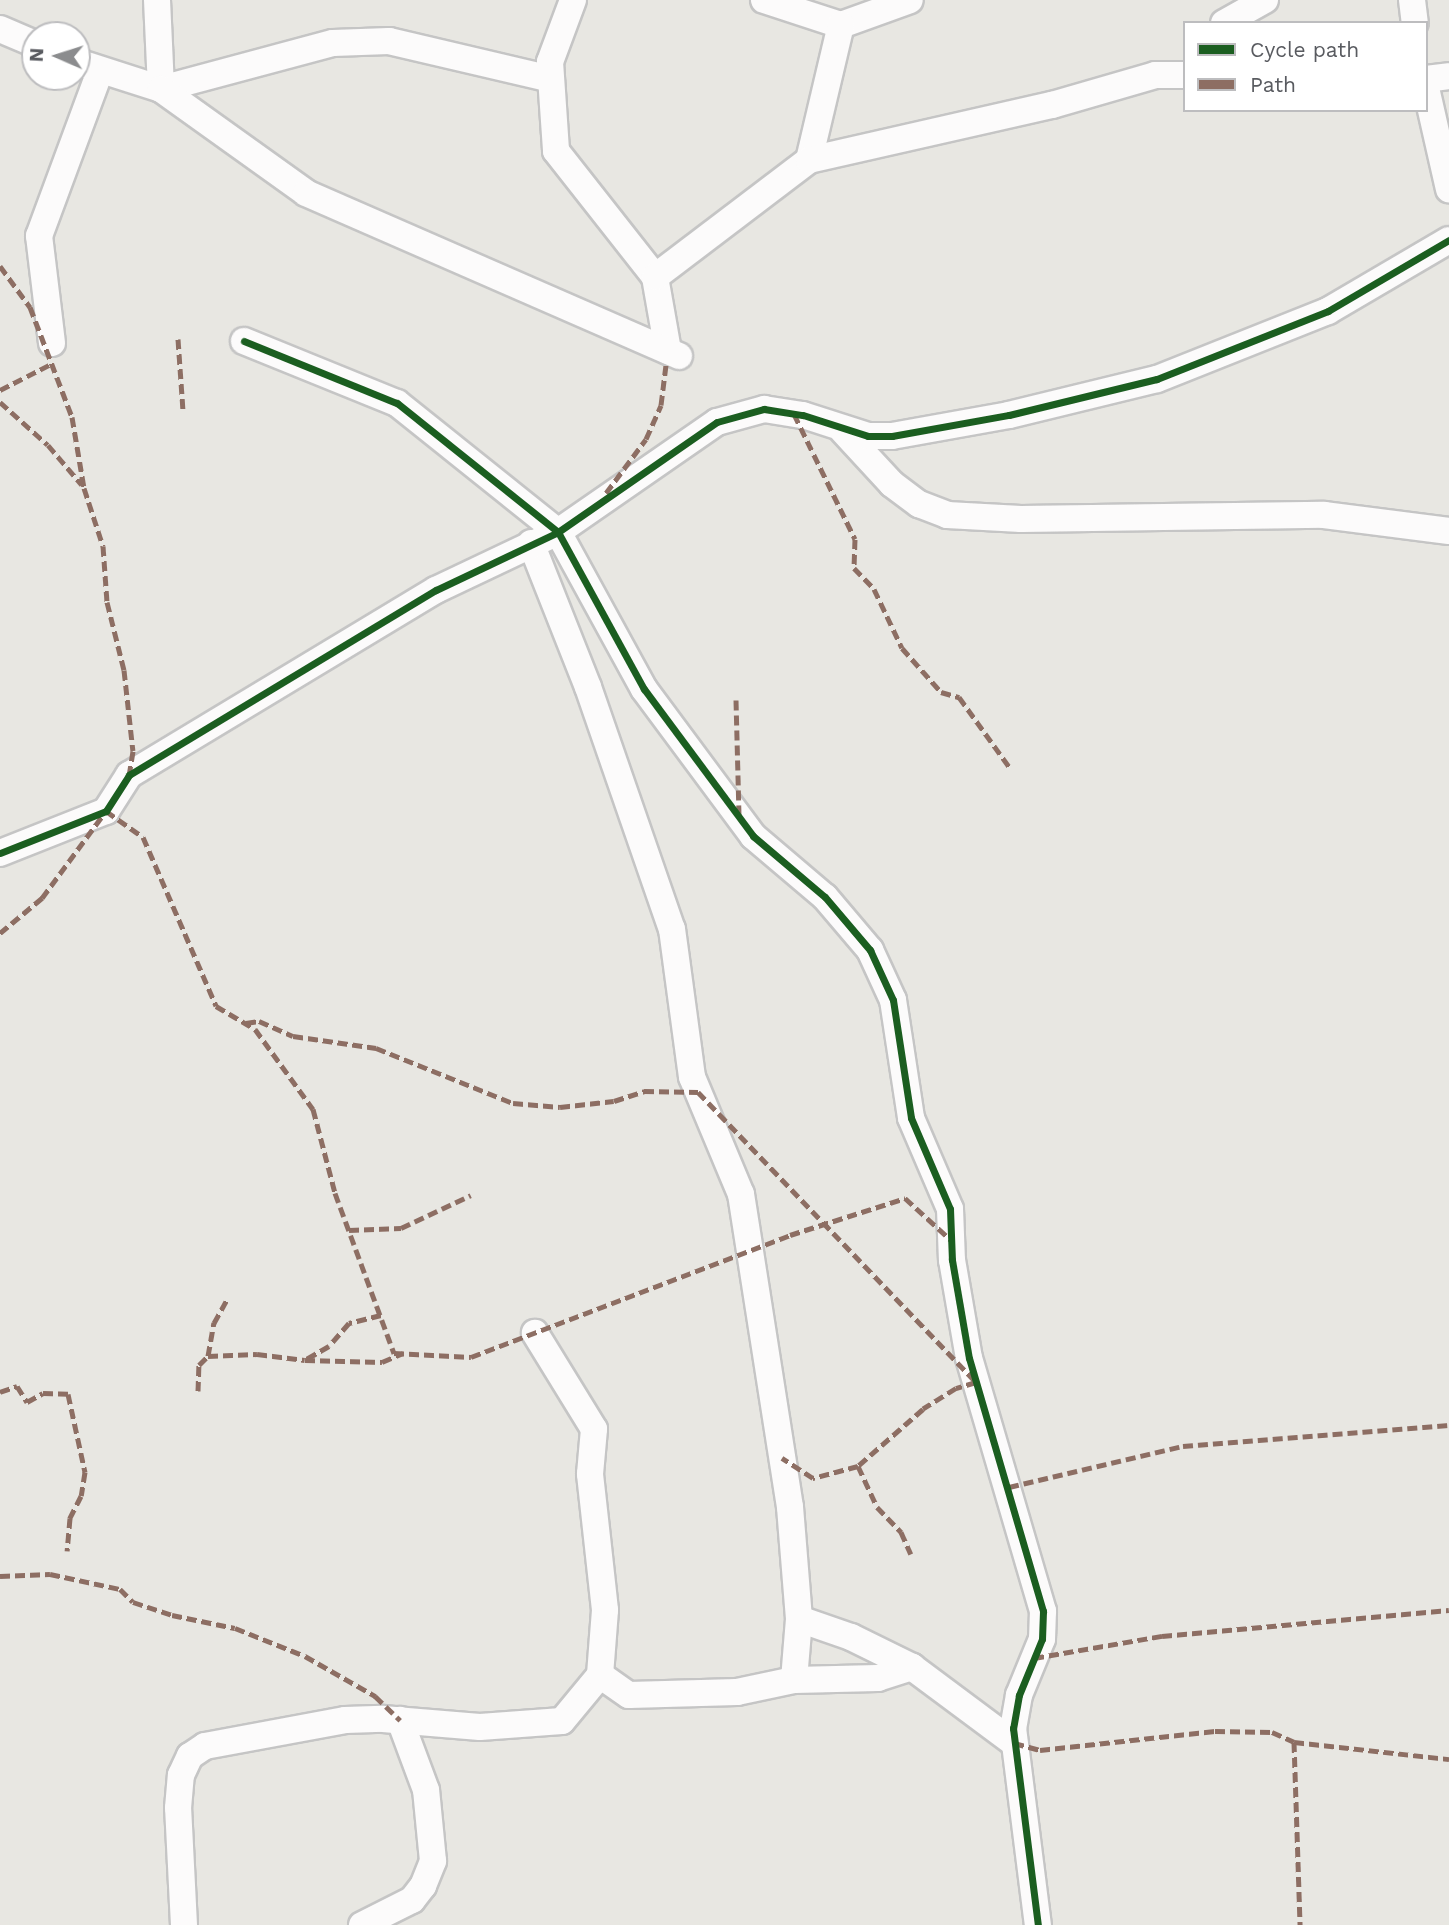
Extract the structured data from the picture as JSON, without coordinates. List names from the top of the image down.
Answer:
{
  "legend": ["Cycle path", "Path"],
  "north": "left"
}
